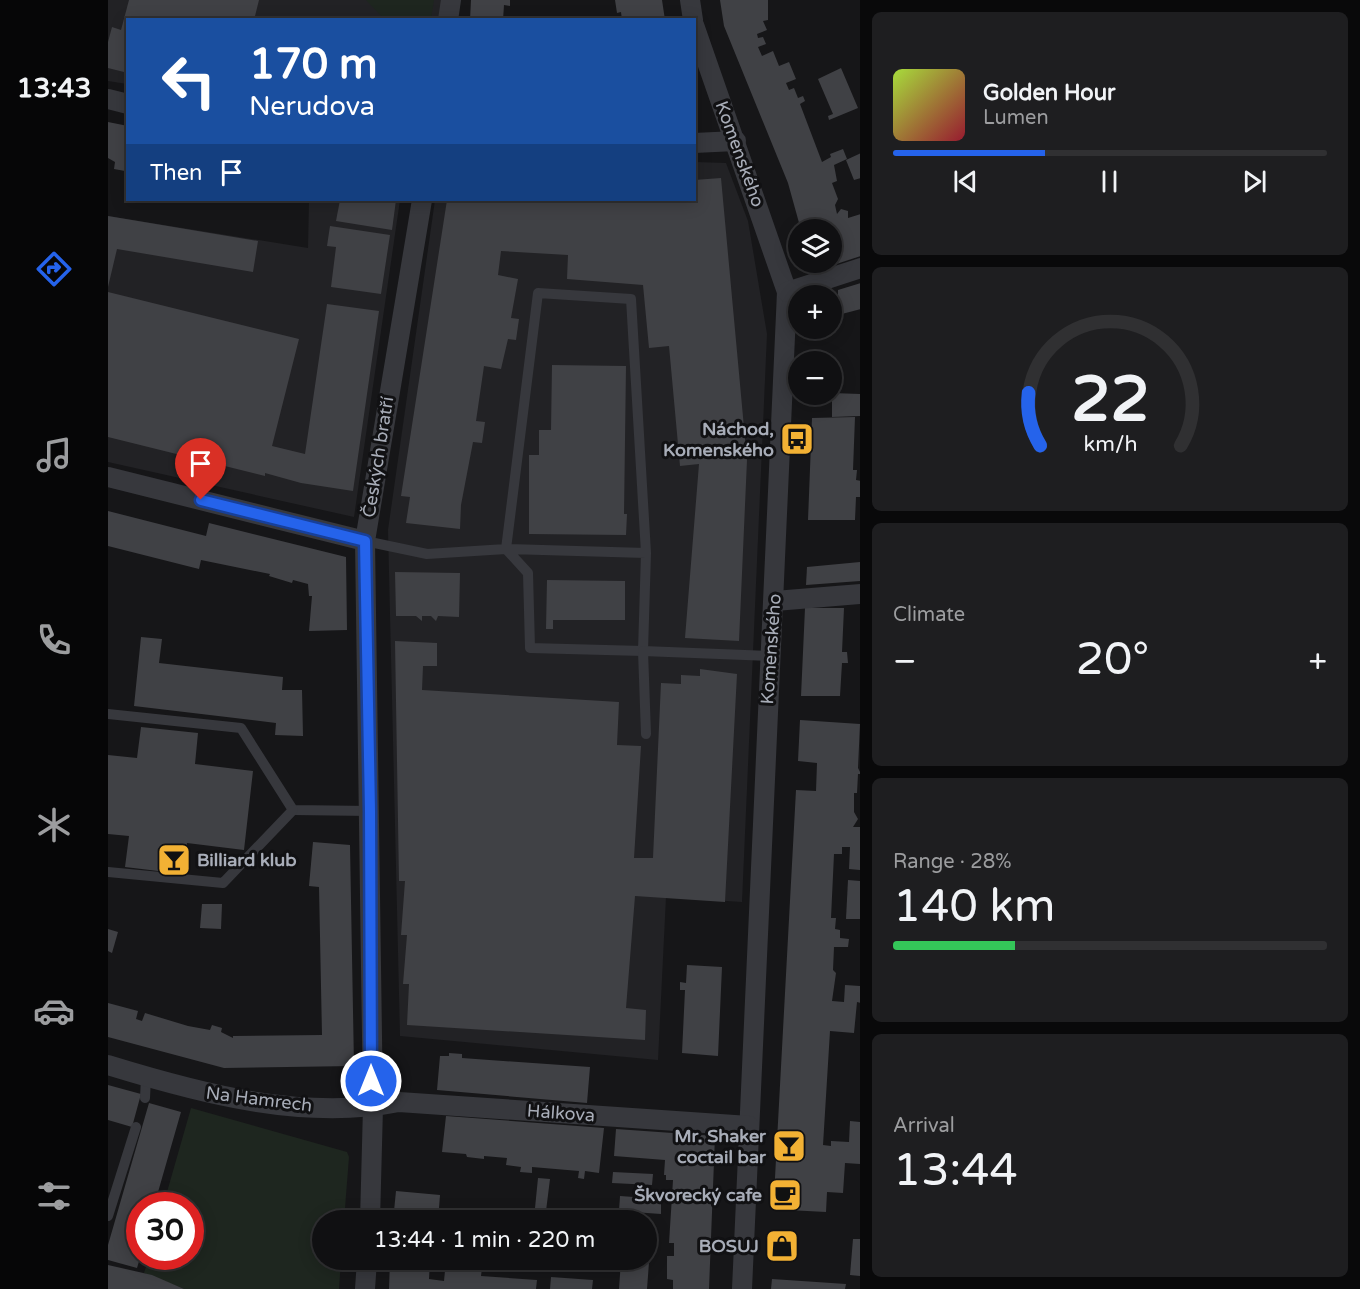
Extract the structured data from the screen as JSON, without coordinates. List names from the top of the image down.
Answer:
{
  "streets": {
    "street": [
      "Komenského",
      "Českých bratří",
      "Na Hamrech",
      "Hálkova"
    ]
  },
  "crossings": [
    ["Komenského", "Hálkova"],
    ["Českých bratří", "Na Hamrech"],
    ["Českých bratří", "Hálkova"],
    ["Na Hamrech", "Hálkova"]
  ],
  "places": {
    "bus stop": ["Náchod, Komenského"],
    "bar": ["Billiard klub", "Mr. Shaker coctail bar"],
    "cafe": ["Škvorecký cafe"],
    "shop": ["BOSUJ"]
  },
  "page": {
    "tabs": "13:43",
    "turn": ["170 m", "Nerudova"],
    "song": ["Golden Hour", "Lumen"],
    "then": "Then",
    "map_buttons": ["+", "−"],
    "tile": [
      "Climate",
      ["Range · 28%", "140 km"],
      ["Arrival", "13:44"]
    ],
    "heat": ["−", "20°", "+"],
    "limit": "30",
    "trip": "13:44 · 1 min · 220 m",
    "gauge": ["22", "km/h"]
  }
}
